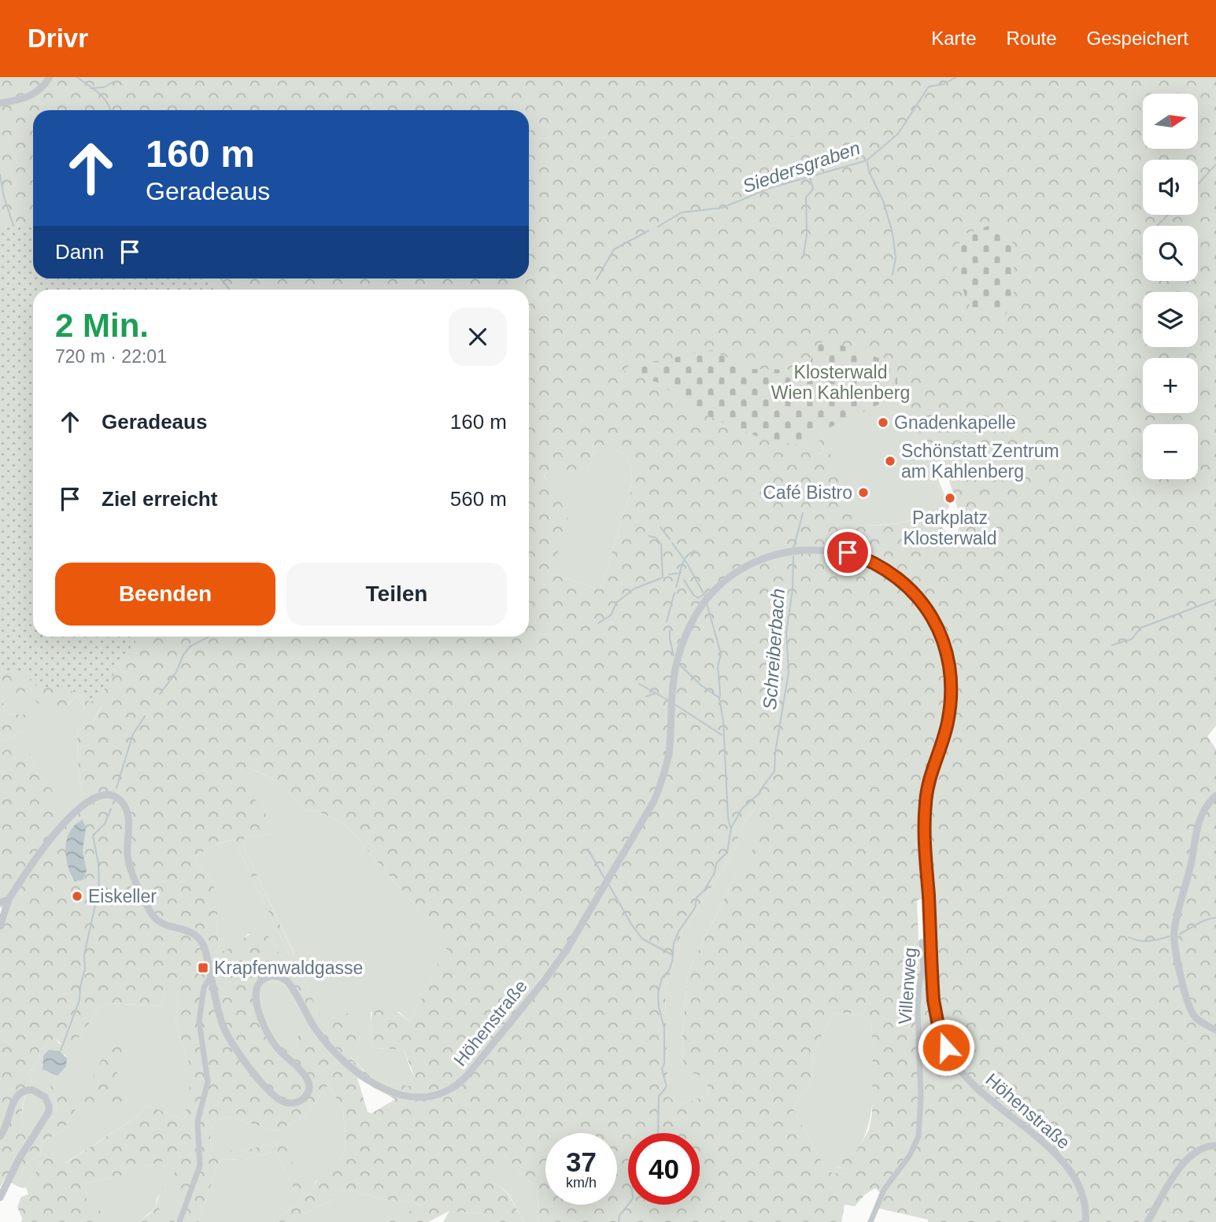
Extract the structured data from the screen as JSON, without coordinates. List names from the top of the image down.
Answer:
{
  "streets": {
    "street": ["Villenweg", "Höhenstraße"]
  },
  "crossings": [
    ["Villenweg", "Höhenstraße"]
  ],
  "water": ["Siedersgraben", "Schreiberbach"],
  "parks": ["Klosterwald Wien Kahlenberg"],
  "places": {
    "other": [
      "Gnadenkapelle",
      "Schönstatt Zentrum am Kahlenberg",
      "Café Bistro",
      "Parkplatz Klosterwald",
      "Eiskeller"
    ],
    "transit": ["Krapfenwaldgasse"]
  },
  "north": "right",
  "page": {
    "header": "Drivr",
    "nav": ["Karte", "Route", "Gespeichert"],
    "map_buttons": ["+", "−"],
    "turn": ["160 m", "Geradeaus"],
    "then": "Dann",
    "heading": ["2 Min.", "720 m · 22:01"],
    "list": [
      {
        "name": "Geradeaus",
        "value": "160 m"
      },
      {
        "name": "Ziel erreicht",
        "value": "560 m"
      }
    ],
    "buttons": ["Beenden", "Teilen"],
    "speed": "37 km/h",
    "limit": "40"
  }
}
